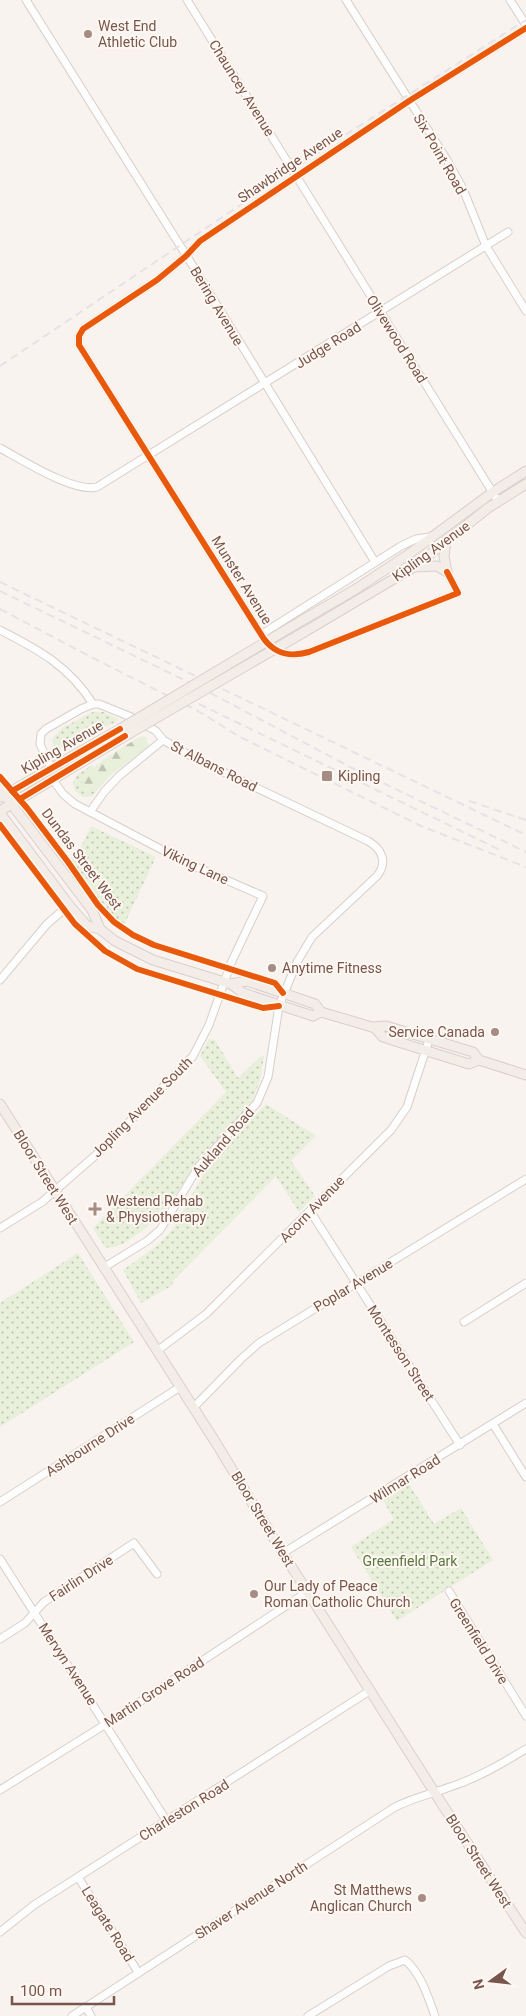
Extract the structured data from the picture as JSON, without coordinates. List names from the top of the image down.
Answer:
{
  "streets": {
    "main road": ["Kipling Avenue", "Dundas Street West", "Bloor Street West"],
    "street": [
      "Chauncey Avenue",
      "Six Point Road",
      "Shawbridge Avenue",
      "Bering Avenue",
      "Olivewood Road",
      "Judge Road",
      "Munster Avenue",
      "St Albans Road",
      "Viking Lane",
      "Jopling Avenue South",
      "Aukland Road",
      "Acorn Avenue",
      "Poplar Avenue",
      "Montesson Street",
      "Ashbourne Drive",
      "Wilmar Road",
      "Fairlin Drive",
      "Greenfield Drive",
      "Mervyn Avenue",
      "Martin Grove Road",
      "Charleston Road",
      "Shaver Avenue North",
      "Leagate Road"
    ]
  },
  "crossings": [
    ["Chauncey Avenue", "Shawbridge Avenue"],
    ["Chauncey Avenue", "Olivewood Road"],
    ["Six Point Road", "Shawbridge Avenue"],
    ["Six Point Road", "Judge Road"],
    ["Shawbridge Avenue", "Bering Avenue"],
    ["Shawbridge Avenue", "Olivewood Road"],
    ["Shawbridge Avenue", "Munster Avenue"],
    ["Bering Avenue", "Judge Road"],
    ["Bering Avenue", "Kipling Avenue"],
    ["Olivewood Road", "Judge Road"],
    ["Olivewood Road", "Kipling Avenue"],
    ["Judge Road", "Munster Avenue"],
    ["Kipling Avenue", "Munster Avenue"],
    ["Kipling Avenue", "Dundas Street West"],
    ["Kipling Avenue", "Viking Lane"],
    ["St Albans Road", "Aukland Road"],
    ["Dundas Street West", "Viking Lane"],
    ["Dundas Street West", "Jopling Avenue South"],
    ["Dundas Street West", "Aukland Road"],
    ["Dundas Street West", "Acorn Avenue"],
    ["Viking Lane", "Jopling Avenue South"],
    ["Jopling Avenue South", "Bloor Street West"],
    ["Aukland Road", "Bloor Street West"],
    ["Bloor Street West", "Acorn Avenue"],
    ["Bloor Street West", "Poplar Avenue"],
    ["Bloor Street West", "Ashbourne Drive"],
    ["Bloor Street West", "Wilmar Road"],
    ["Bloor Street West", "Martin Grove Road"],
    ["Bloor Street West", "Charleston Road"],
    ["Bloor Street West", "Shaver Avenue North"],
    ["Acorn Avenue", "Montesson Street"],
    ["Poplar Avenue", "Montesson Street"],
    ["Montesson Street", "Wilmar Road"],
    ["Fairlin Drive", "Mervyn Avenue"],
    ["Mervyn Avenue", "Martin Grove Road"],
    ["Mervyn Avenue", "Charleston Road"],
    ["Charleston Road", "Leagate Road"],
    ["Shaver Avenue North", "Leagate Road"]
  ],
  "parks": ["Greenfield Park"],
  "places": {
    "other": [
      "West End Athletic Club",
      "Anytime Fitness",
      "Service Canada",
      "Our Lady of Peace Roman Catholic Church",
      "St Matthews Anglican Church"
    ],
    "transit": ["Kipling"],
    "health": ["Westend Rehab & Physiotherapy"]
  },
  "scale_bar": "100 m",
  "north": "left"
}
